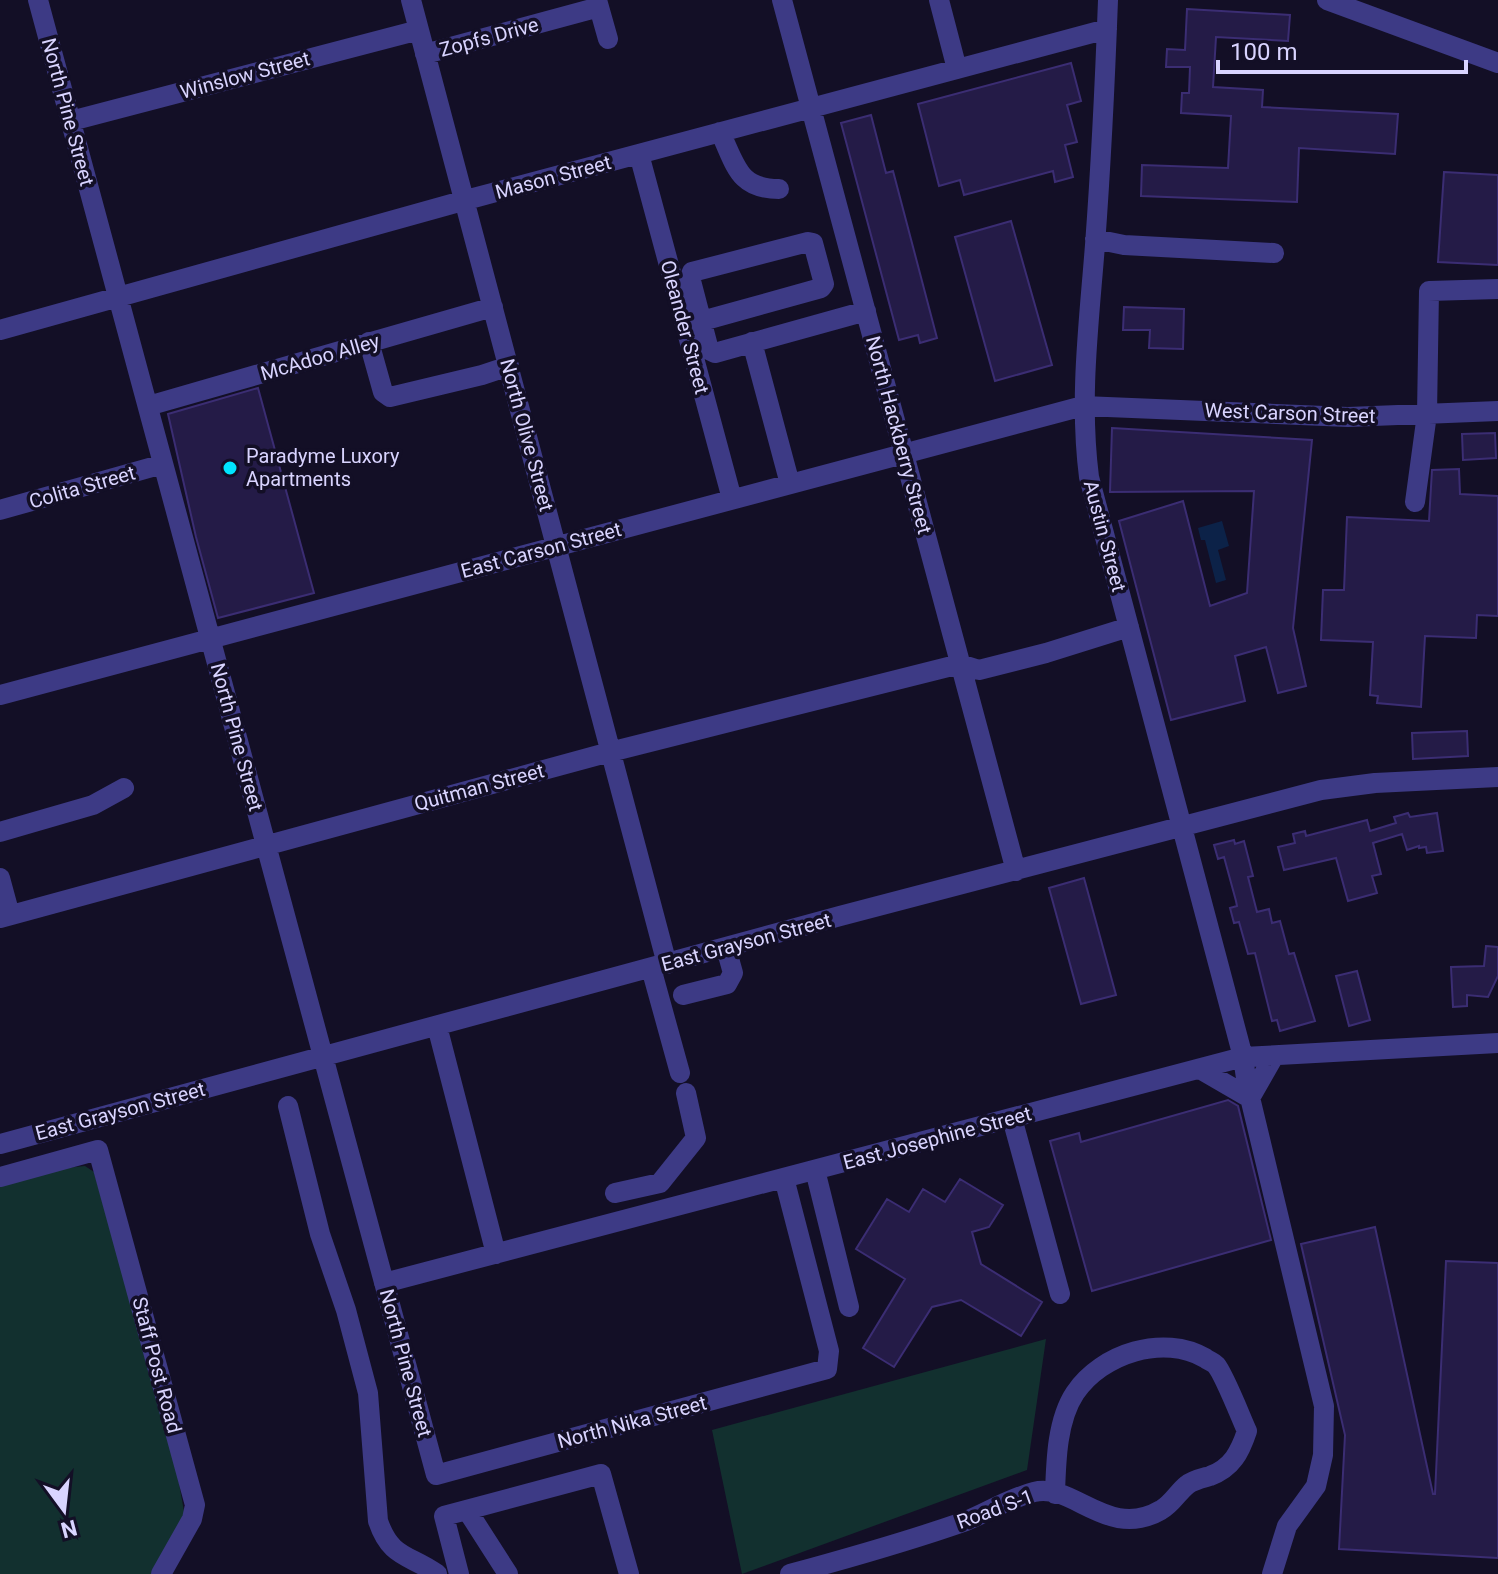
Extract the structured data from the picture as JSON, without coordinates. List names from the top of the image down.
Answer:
{
  "streets": {
    "street": [
      "Zopfs Drive",
      "Winslow Street",
      "North Pine Street",
      "Mason Street",
      "Oleander Street",
      "McAdoo Alley",
      "West Carson Street",
      "North Olive Street",
      "North Hackberry Street",
      "Colita Street",
      "Austin Street",
      "East Carson Street",
      "Quitman Street",
      "East Grayson Street",
      "East Josephine Street",
      "Staff Post Road",
      "North Nika Street",
      "Road S-1"
    ]
  },
  "crossings": [
    ["Zopfs Drive", "North Olive Street"],
    ["Winslow Street", "North Pine Street"],
    ["Winslow Street", "North Olive Street"],
    ["North Pine Street", "Mason Street"],
    ["North Pine Street", "McAdoo Alley"],
    ["North Pine Street", "Colita Street"],
    ["North Pine Street", "East Carson Street"],
    ["North Pine Street", "Quitman Street"],
    ["North Pine Street", "East Grayson Street"],
    ["North Pine Street", "East Josephine Street"],
    ["North Pine Street", "North Nika Street"],
    ["Mason Street", "Oleander Street"],
    ["Mason Street", "North Olive Street"],
    ["Mason Street", "North Hackberry Street"],
    ["Mason Street", "Austin Street"],
    ["Oleander Street", "East Carson Street"],
    ["McAdoo Alley", "North Olive Street"],
    ["West Carson Street", "Austin Street"],
    ["West Carson Street", "East Carson Street"],
    ["North Olive Street", "East Carson Street"],
    ["North Olive Street", "Quitman Street"],
    ["North Olive Street", "East Grayson Street"],
    ["North Hackberry Street", "East Carson Street"],
    ["North Hackberry Street", "Quitman Street"],
    ["North Hackberry Street", "East Grayson Street"],
    ["Austin Street", "East Carson Street"],
    ["Austin Street", "Quitman Street"],
    ["Austin Street", "East Grayson Street"],
    ["Austin Street", "East Josephine Street"],
    ["East Josephine Street", "North Nika Street"]
  ],
  "places": ["Paradyme Luxory Apartments"],
  "scale_bar": "100 m",
  "north": "bottom"
}
